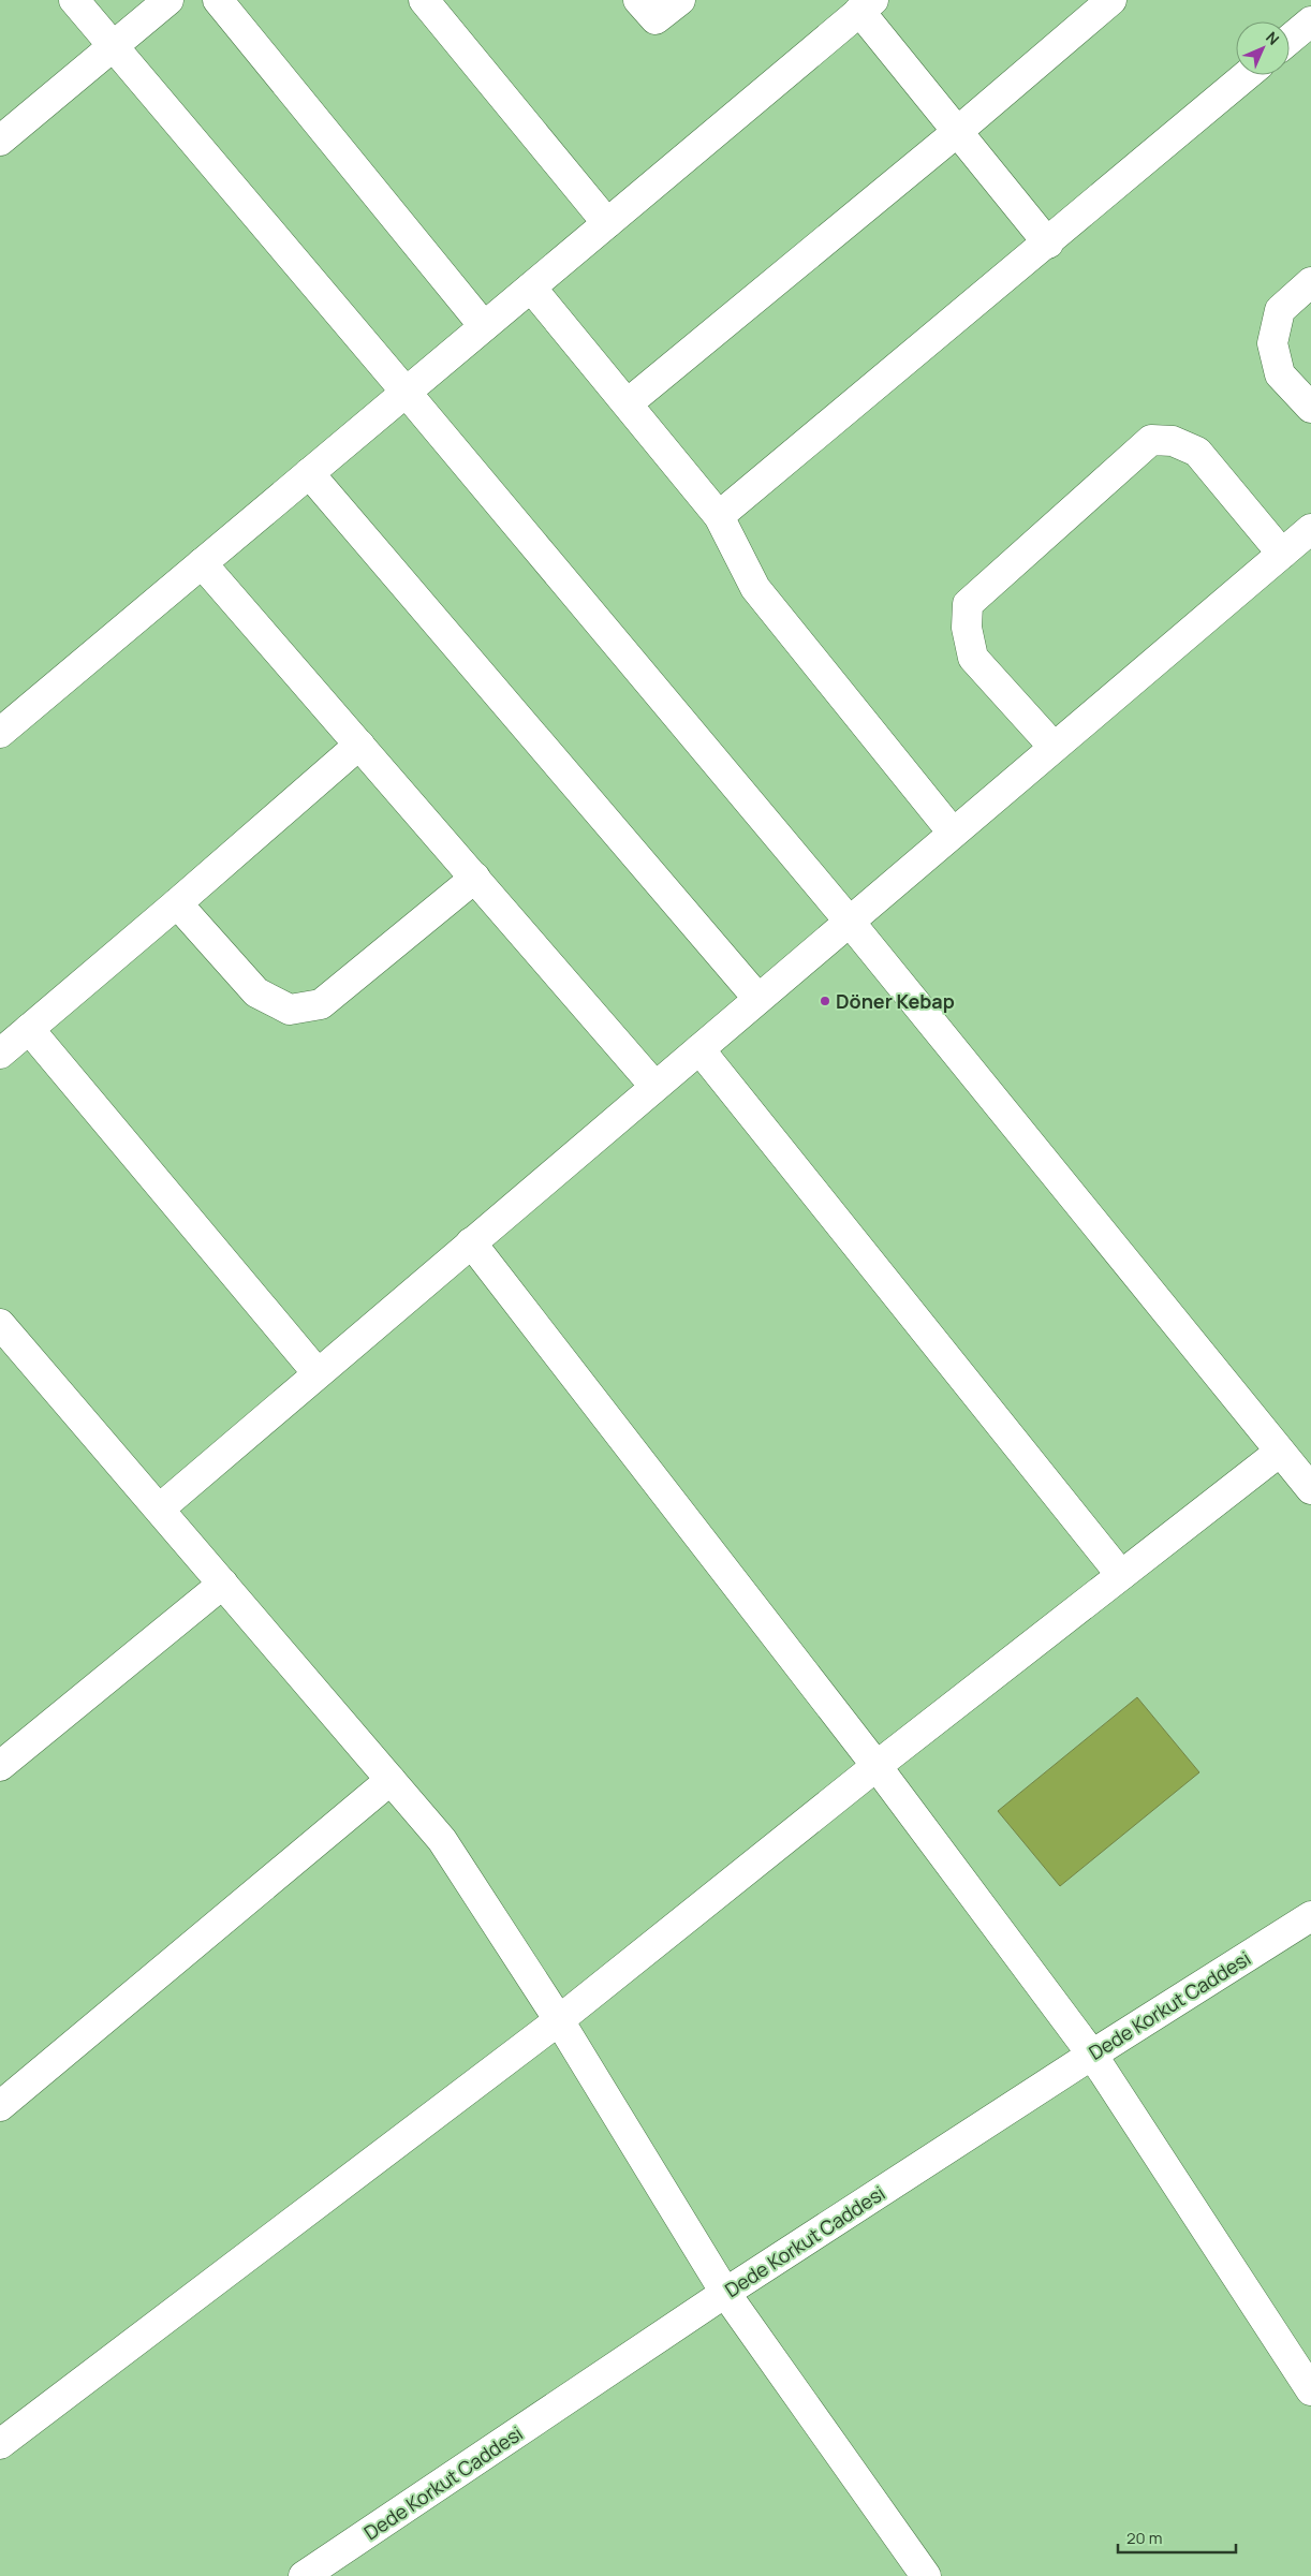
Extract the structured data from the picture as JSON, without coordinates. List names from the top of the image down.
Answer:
{
  "streets": {
    "street": ["Dede Korkut Caddesi"]
  },
  "places": ["Döner Kebap"],
  "scale_bar": "20 m",
  "north": "top right"
}
